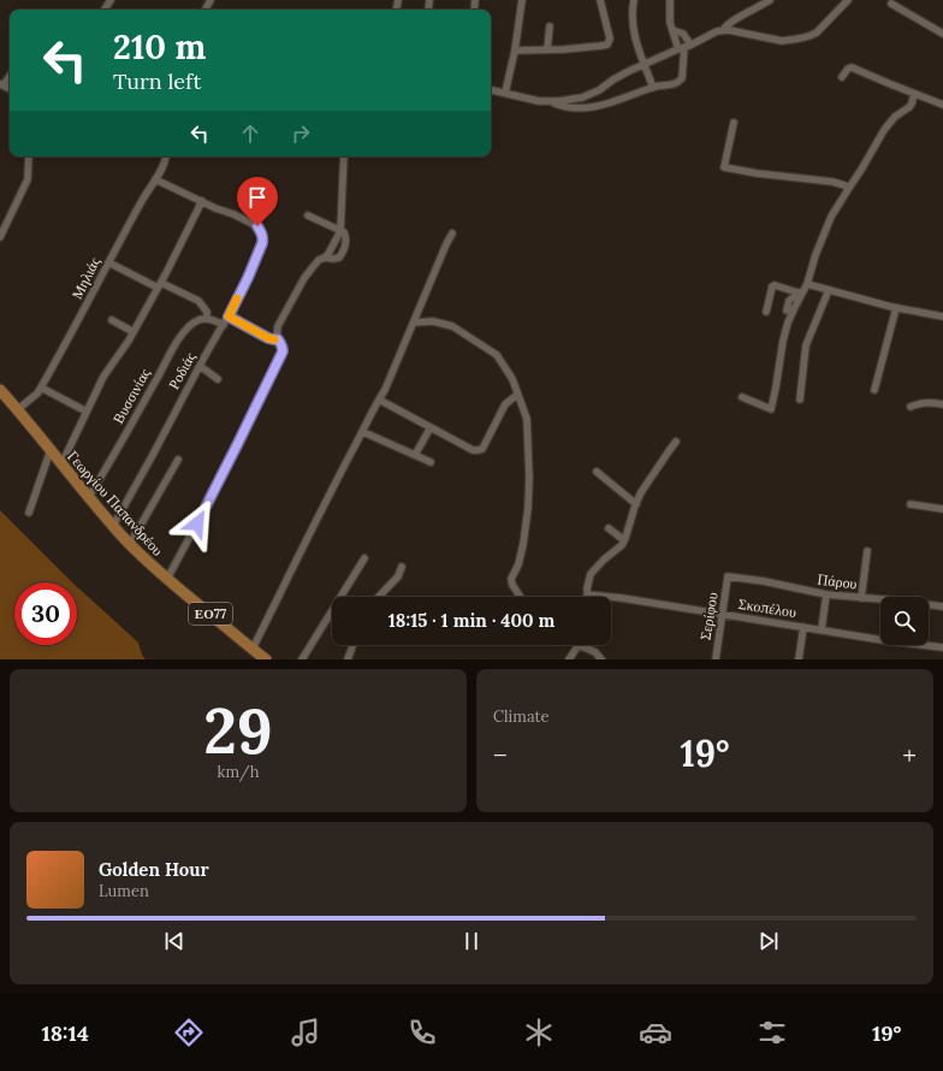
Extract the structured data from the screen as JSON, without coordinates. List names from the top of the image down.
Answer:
{
  "streets": {
    "main road": ["Γεωργίου Παπανδρέου", "ΕΟ77"],
    "street": [
      "Μηλιάς",
      "Ροδιάς",
      "Βυσσινίας",
      "Πάρου",
      "Σκοπέλου",
      "Σερίφου"
    ]
  },
  "crossings": [
    ["Μηλιάς", "Γεωργίου Παπανδρέου"],
    ["Ροδιάς", "Γεωργίου Παπανδρέου"],
    ["Βυσσινίας", "Γεωργίου Παπανδρέου"],
    ["Πάρου", "Σερίφου"],
    ["Σκοπέλου", "Σερίφου"]
  ],
  "page": {
    "turn": ["210 m", "Turn left"],
    "limit": "30",
    "trip": "18:15 · 1 min · 400 m",
    "tile": [
      ["29", "km/h"],
      "Climate"
    ],
    "heat": ["−", "19°", "+"],
    "song": ["Golden Hour", "Lumen"],
    "tabs": ["18:14", "19°"]
  }
}
